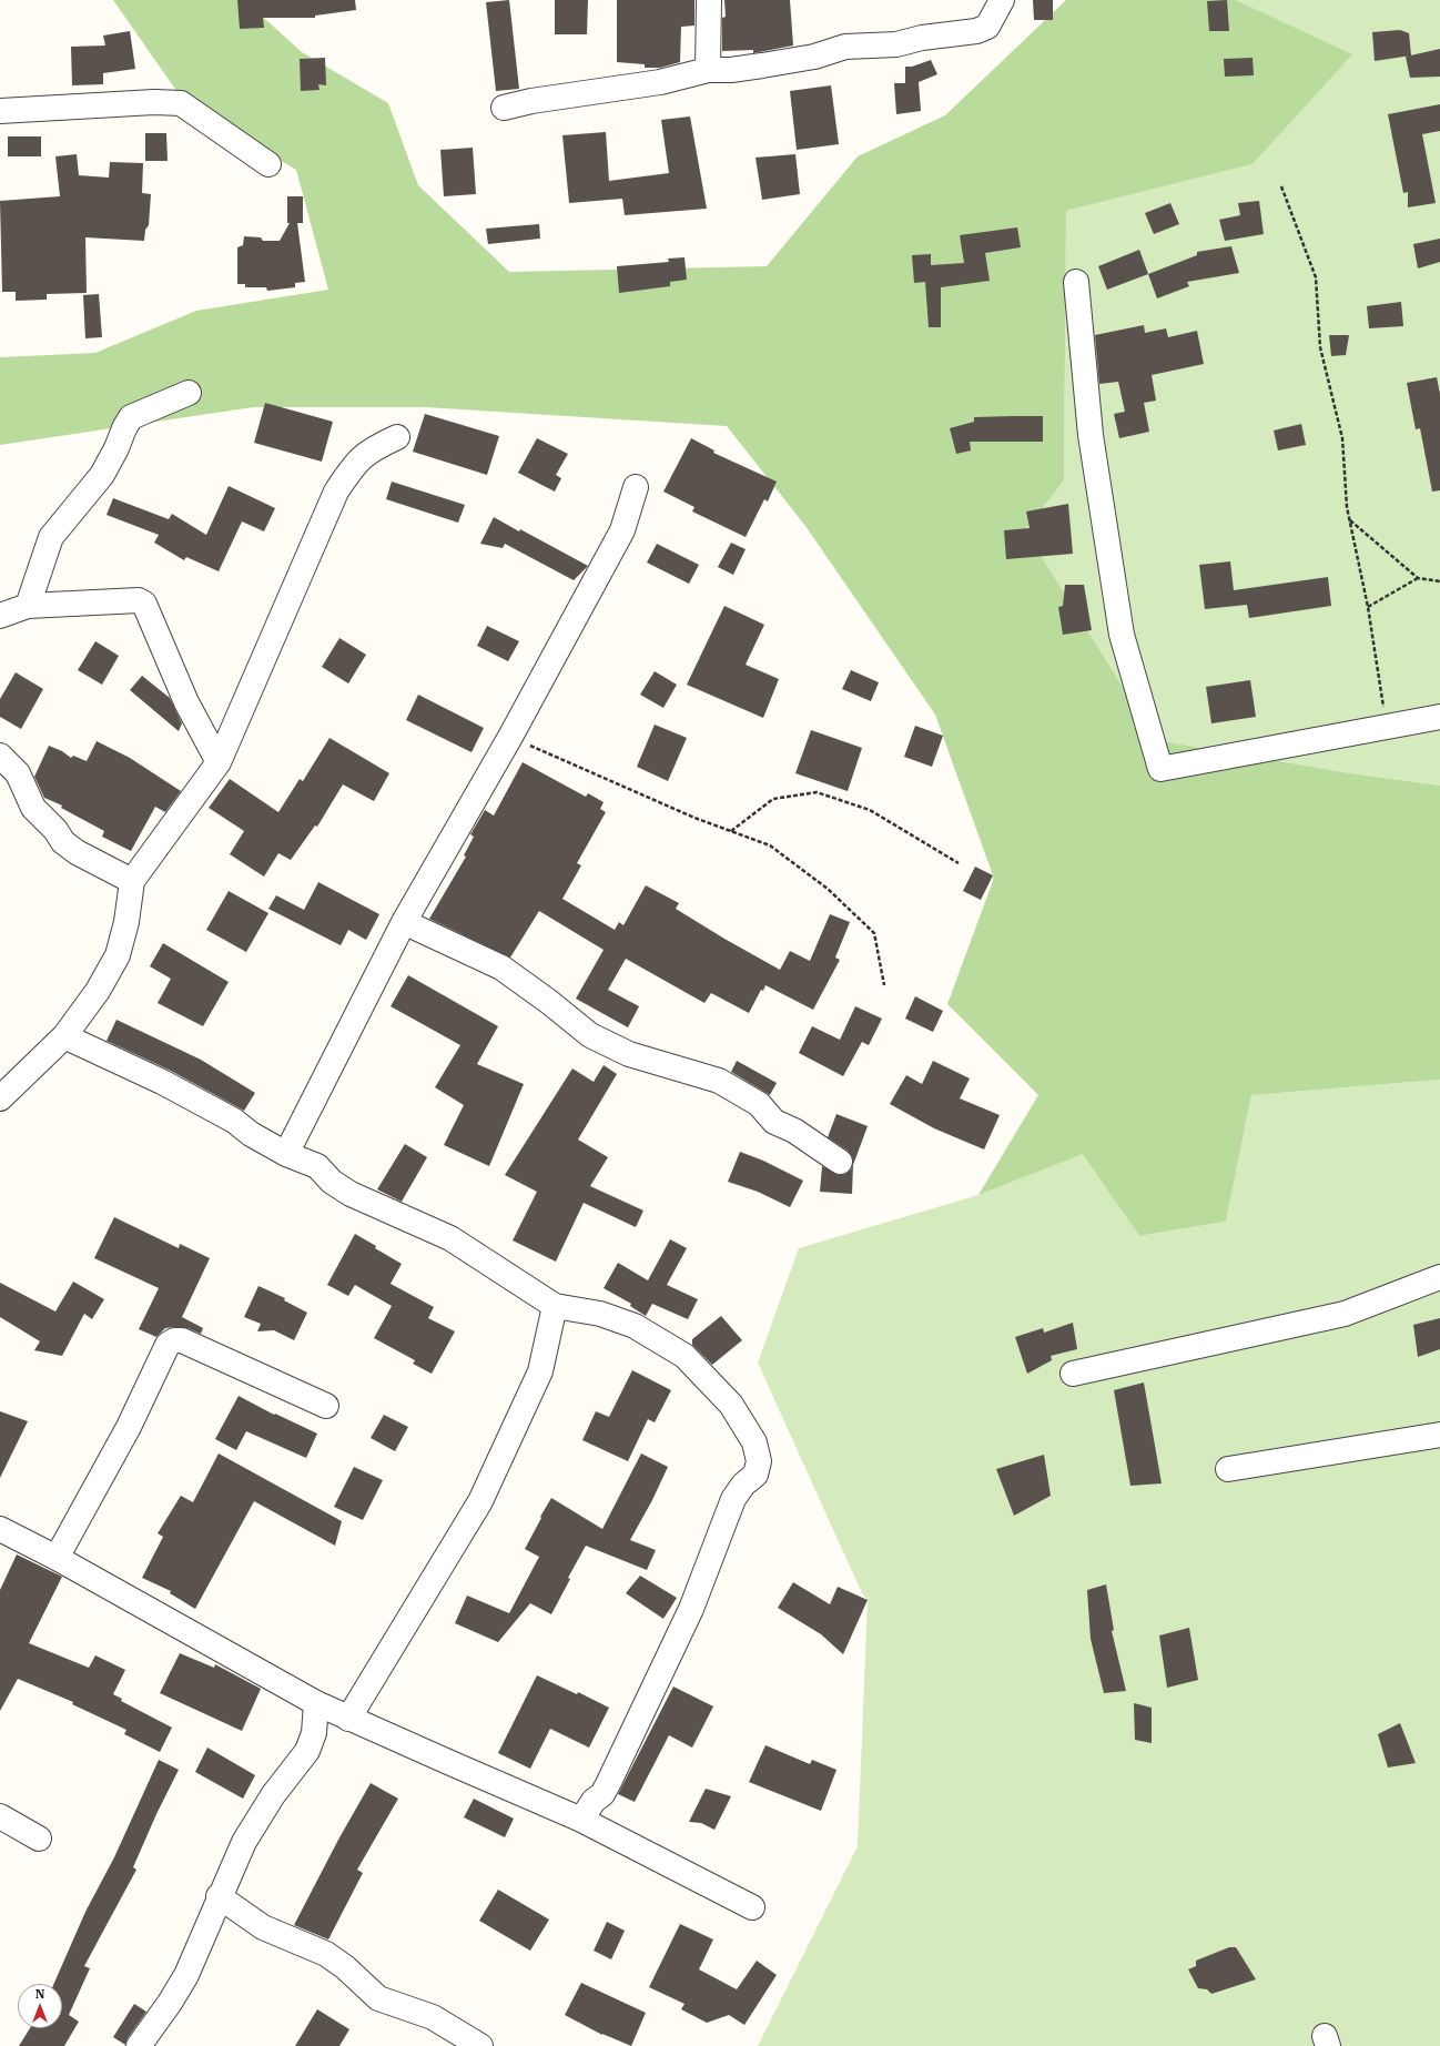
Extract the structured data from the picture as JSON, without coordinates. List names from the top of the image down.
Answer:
{
  "north": "top"
}
